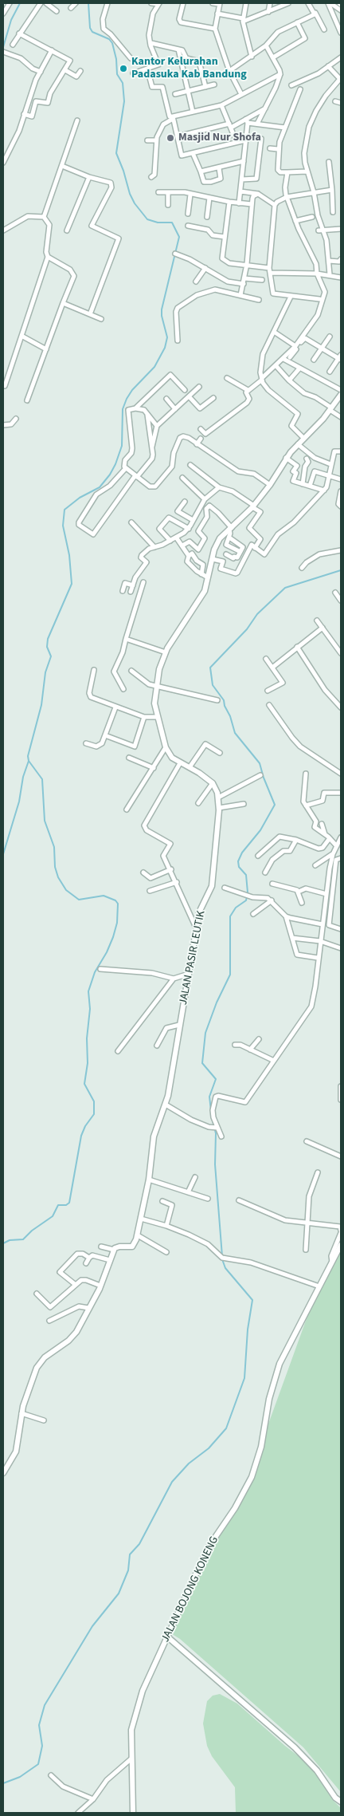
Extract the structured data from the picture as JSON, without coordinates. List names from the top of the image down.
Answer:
{
  "streets": {
    "street": ["JALAN PASIR LEUTIK", "JALAN BOJONG KONENG"]
  },
  "places": ["Kantor Kelurahan Padasuka Kab Bandung", "Masjid Nur Shofa"]
}
